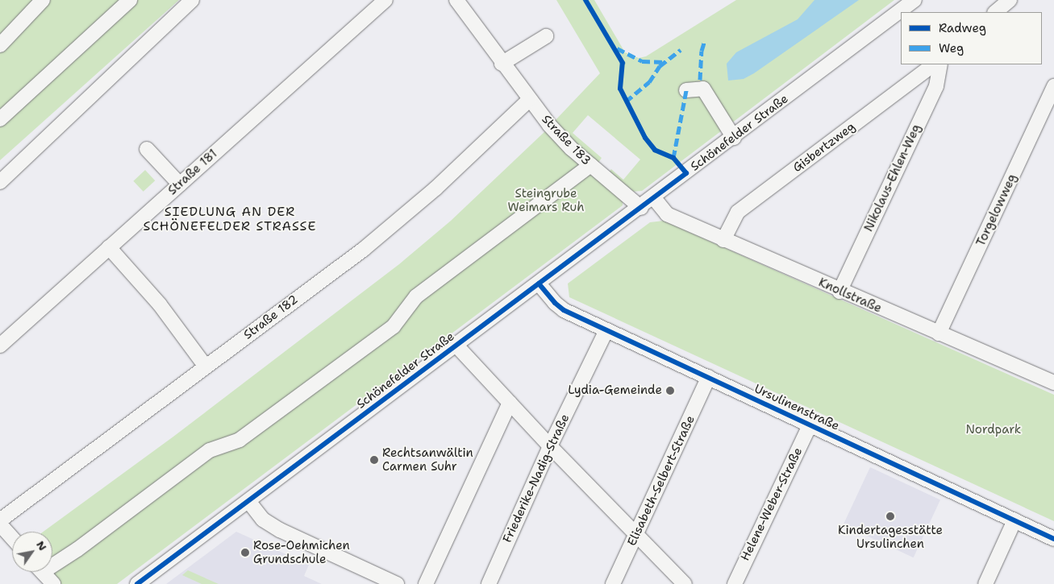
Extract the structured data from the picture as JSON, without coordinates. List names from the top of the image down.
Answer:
{
  "streets": {
    "street": [
      "Schönefelder Straße",
      "Straße 183",
      "Gisbertzweg",
      "Straße 181",
      "Nikolaus-Ehlen-Weg",
      "Torgelowweg",
      "Knollstraße",
      "Straße 182",
      "Ursulinenstraße",
      "Friederike-Nadig-Straße",
      "Elisabeth-Selbert-Straße",
      "Helene-Weber-Straße"
    ]
  },
  "crossings": [
    ["Schönefelder Straße", "Straße 183"],
    ["Schönefelder Straße", "Knollstraße"],
    ["Schönefelder Straße", "Ursulinenstraße"],
    ["Straße 183", "Straße 182"],
    ["Gisbertzweg", "Knollstraße"],
    ["Nikolaus-Ehlen-Weg", "Knollstraße"],
    ["Torgelowweg", "Knollstraße"],
    ["Ursulinenstraße", "Friederike-Nadig-Straße"],
    ["Ursulinenstraße", "Elisabeth-Selbert-Straße"],
    ["Ursulinenstraße", "Helene-Weber-Straße"]
  ],
  "districts": ["SIEDLUNG AN DER SCHÖNEFELDER STRASSE"],
  "parks": ["Steingrube Weimars Ruh", "Nordpark"],
  "places": [
    "Lydia-Gemeinde",
    "Rechtsanwältin Carmen Suhr",
    "Kindertagesstätte Ursulinchen",
    "Rose-Oehmichen Grundschule"
  ],
  "legend": ["Radweg", "Weg"],
  "north": "top right"
}
